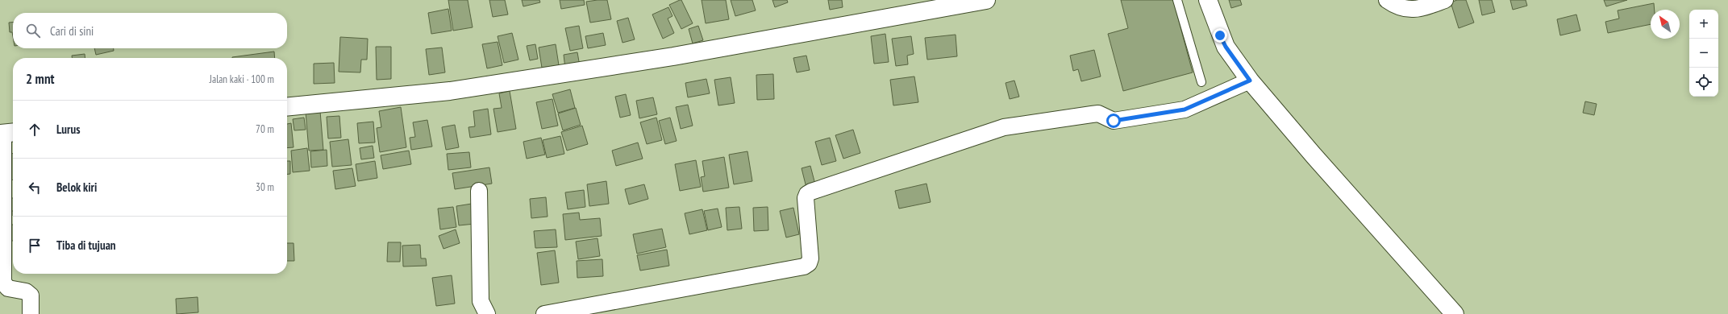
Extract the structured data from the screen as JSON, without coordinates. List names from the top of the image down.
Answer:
{
  "north": "top left",
  "page": {
    "map_buttons": ["+", "−"],
    "search": "Cari di sini",
    "heading": ["2 mnt", "Jalan kaki · 100 m"],
    "list": [
      ["Lurus", "70 m"],
      ["Belok kiri", "30 m"],
      "Tiba di tujuan"
    ]
  }
}
